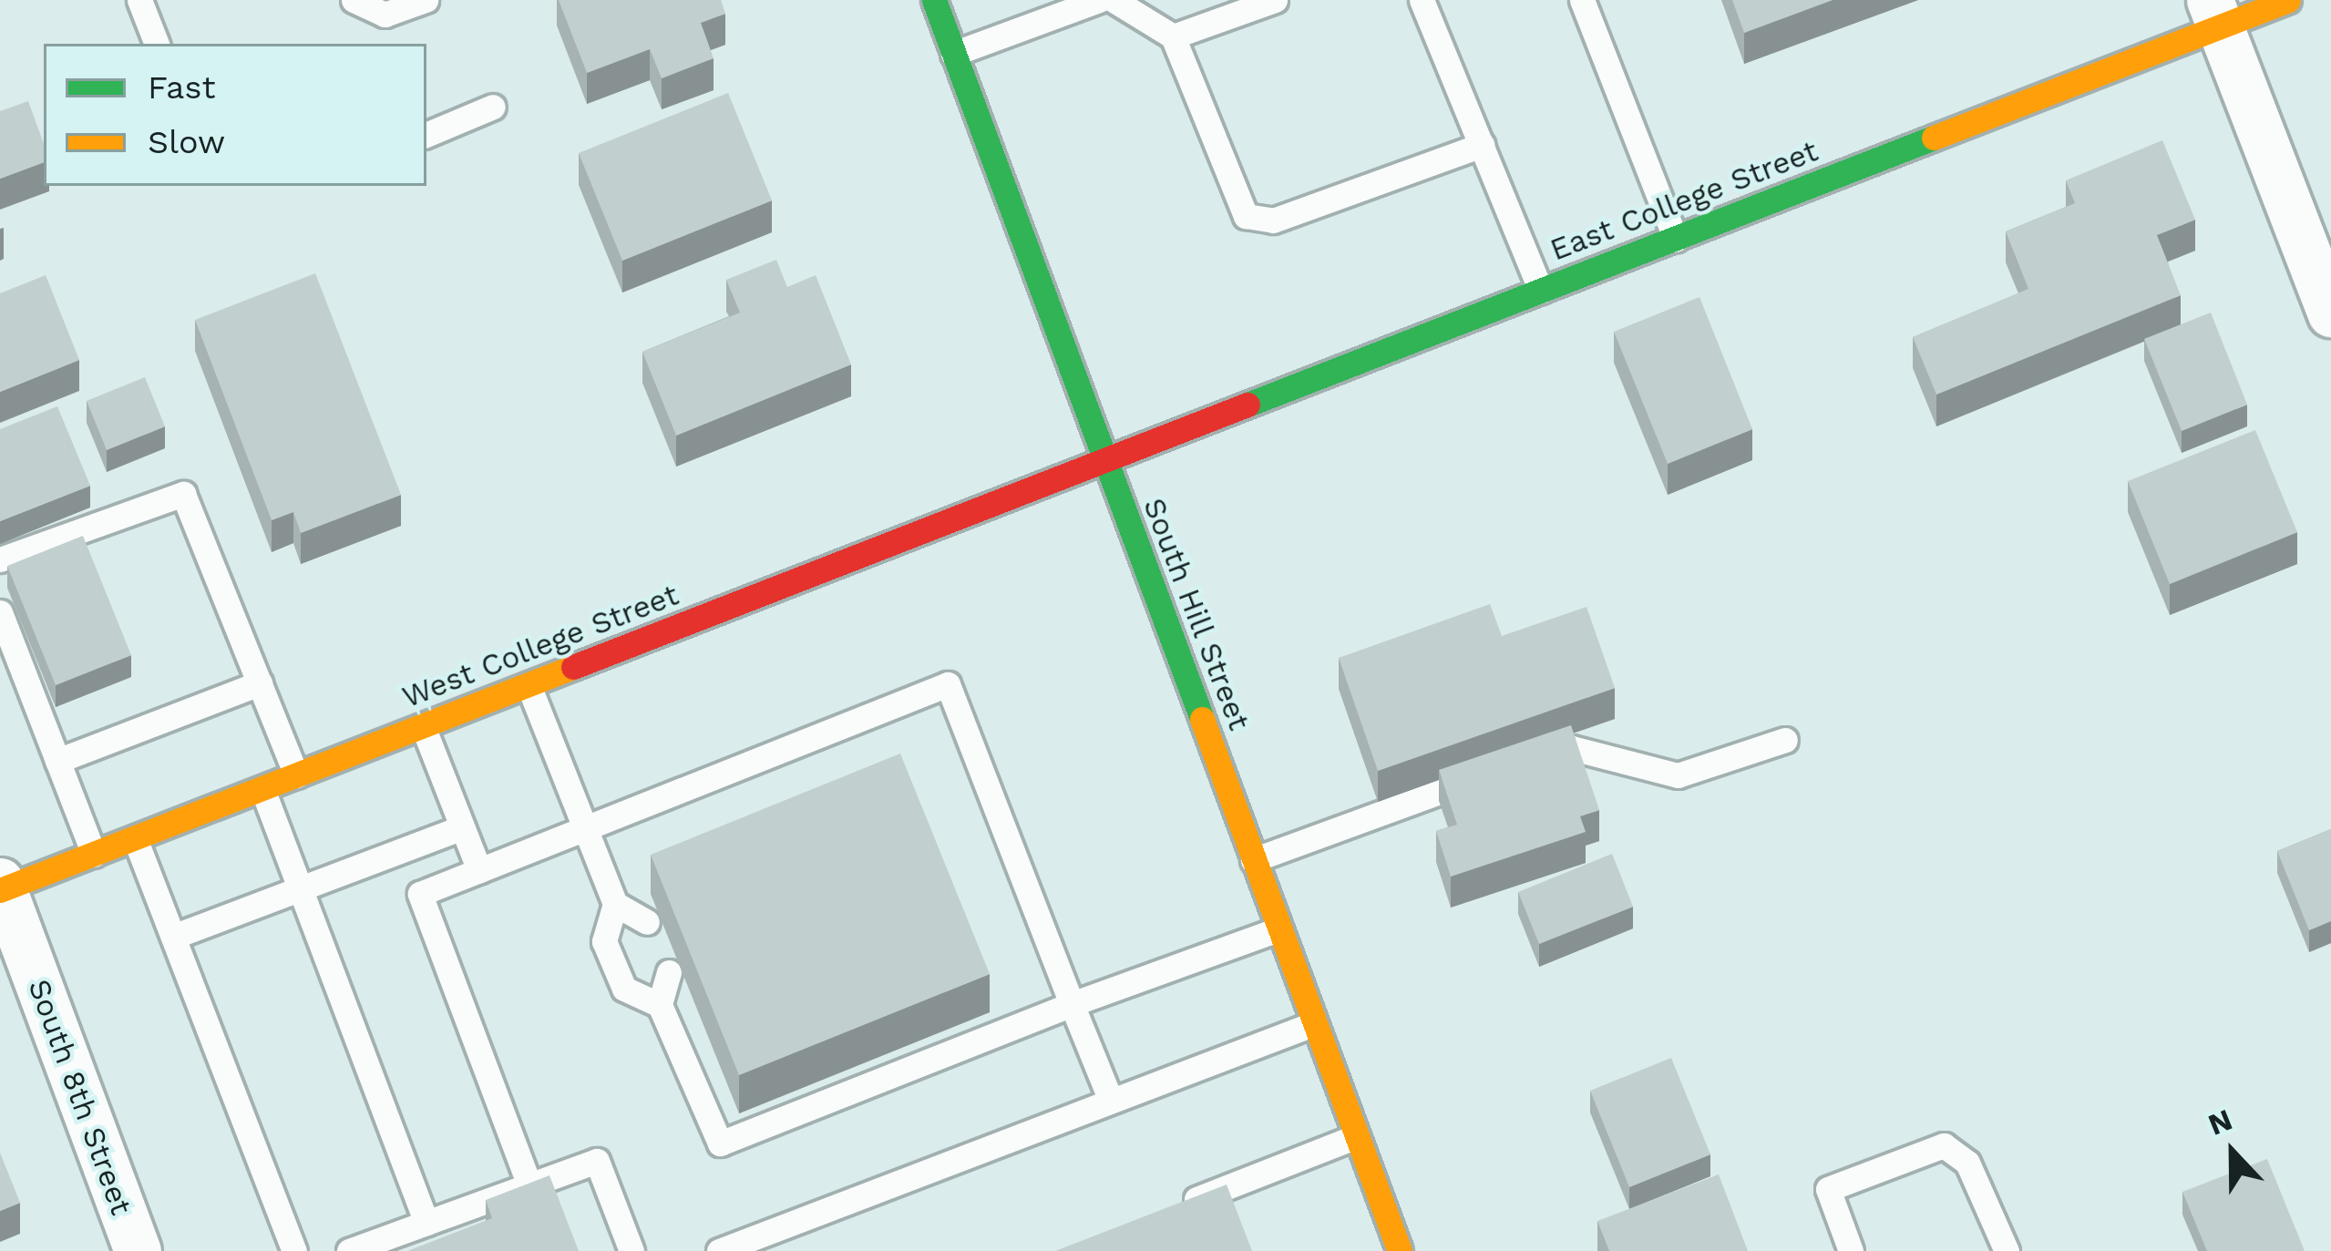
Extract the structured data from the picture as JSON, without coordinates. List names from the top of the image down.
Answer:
{
  "streets": {
    "street": [
      "East College Street",
      "South Hill Street",
      "West College Street",
      "South 8th Street"
    ]
  },
  "crossings": [
    ["East College Street", "South Hill Street"],
    ["East College Street", "West College Street"],
    ["South Hill Street", "West College Street"],
    ["West College Street", "South 8th Street"]
  ],
  "legend": ["Fast", "Slow"],
  "north": "top"
}
